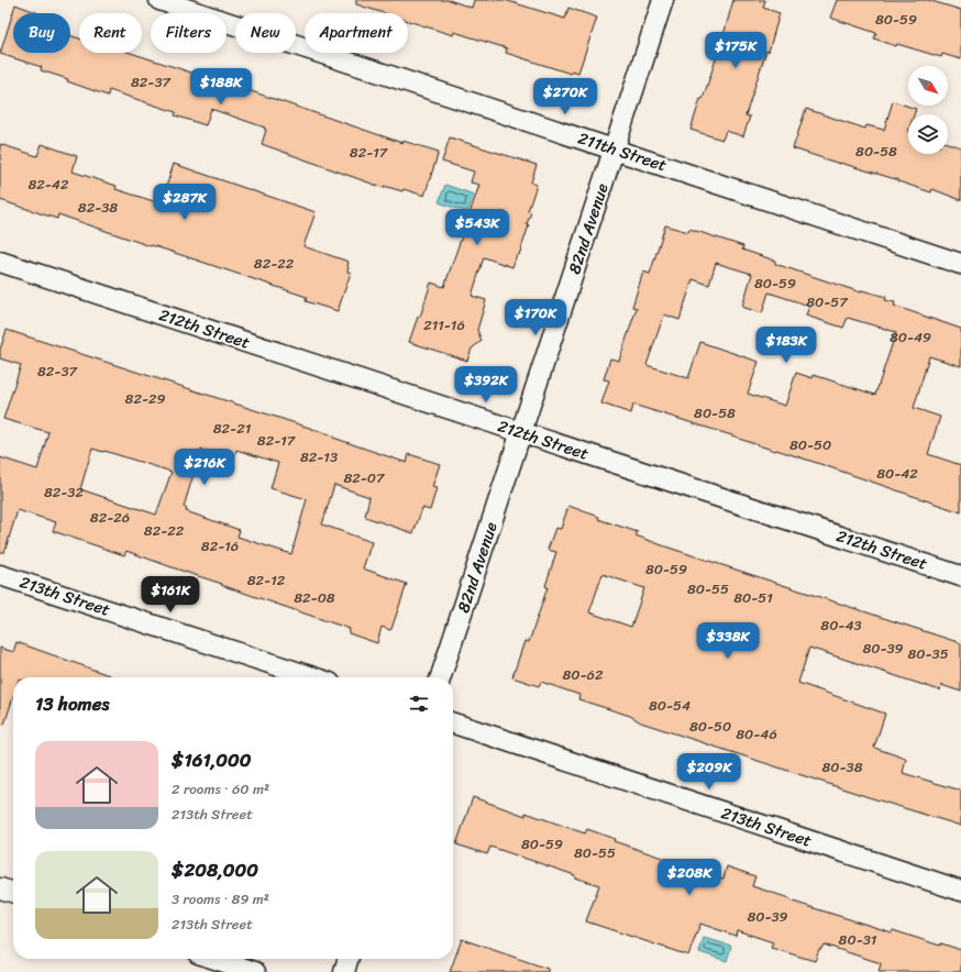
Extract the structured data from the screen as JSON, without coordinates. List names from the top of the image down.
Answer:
{
  "streets": {
    "street": [
      "211th Street",
      "82nd Avenue",
      "212th Street",
      "213th Street"
    ]
  },
  "crossings": [
    ["211th Street", "82nd Avenue"],
    ["82nd Avenue", "212th Street"]
  ],
  "house_numbers": [
    "80-59",
    "82-37",
    "80-58",
    "82-17",
    "82-42",
    "82-38",
    "82-22",
    "80-59",
    "80-57",
    "211-16",
    "80-49",
    "82-37",
    "82-29",
    "80-58",
    "82-21",
    "82-17",
    "80-50",
    "82-13",
    "80-42",
    "82-07",
    "82-32",
    "82-26",
    "82-22",
    "82-16",
    "80-59",
    "82-12",
    "80-55",
    "82-08",
    "80-51",
    "80-43",
    "80-39",
    "80-35",
    "80-62",
    "80-54",
    "80-50",
    "80-46",
    "80-38",
    "80-59",
    "80-55",
    "80-39",
    "80-31"
  ],
  "north": "bottom right",
  "page": {
    "chip": [
      "Buy",
      "Rent",
      "Filters",
      "New",
      "Apartment"
    ],
    "price": [
      "$175K",
      "$188K",
      "$270K",
      "$287K",
      "$543K",
      "$170K",
      "$183K",
      "$392K",
      "$216K",
      "$161K",
      "$338K",
      "$209K",
      "$208K"
    ],
    "heading": "13 homes",
    "list": [
      {
        "name": "$161,000",
        "note": "2 rooms · 60 m² · 213th Street"
      },
      {
        "name": "$208,000",
        "note": "3 rooms · 89 m² · 213th Street"
      }
    ]
  }
}
